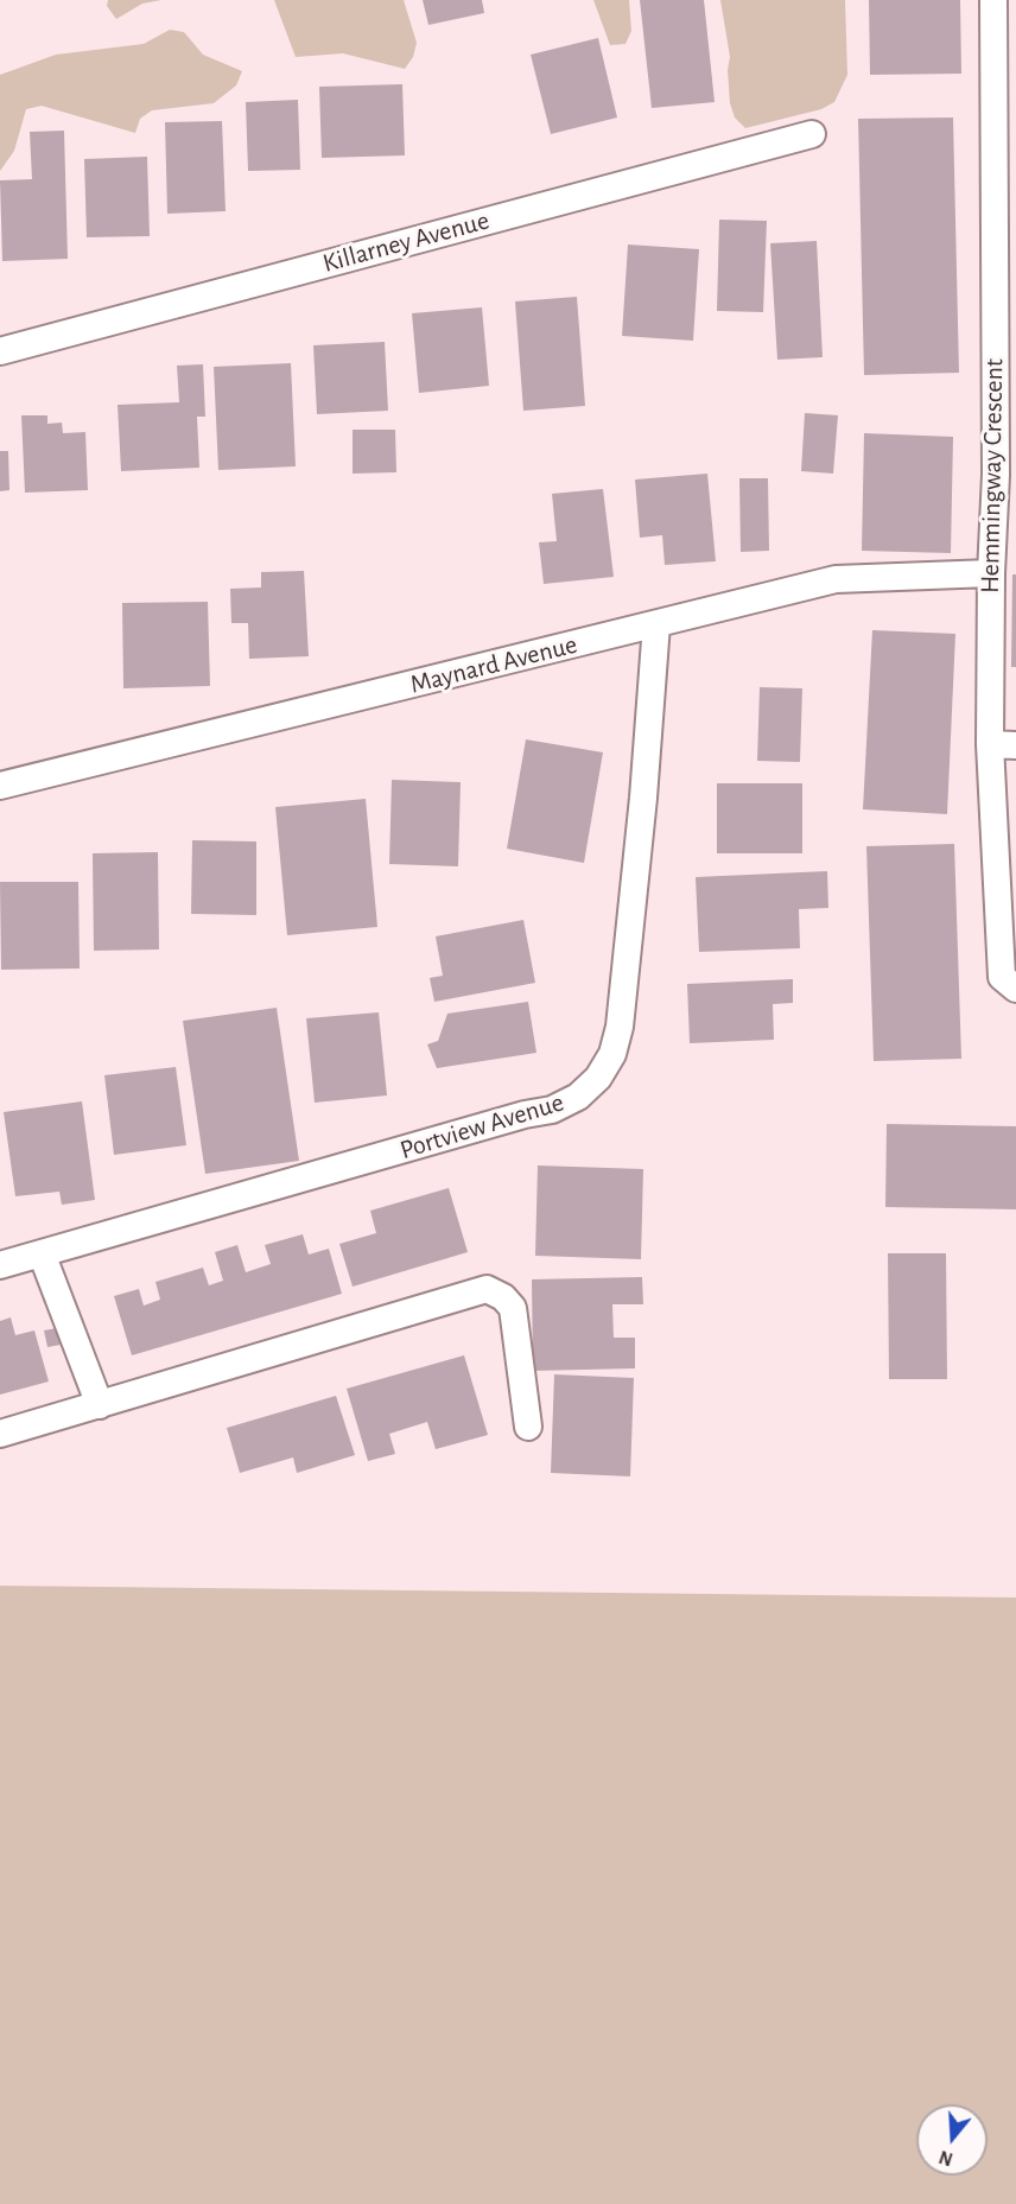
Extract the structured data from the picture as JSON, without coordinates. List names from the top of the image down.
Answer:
{
  "streets": {
    "street": [
      "Killarney Avenue",
      "Hemmingway Crescent",
      "Maynard Avenue",
      "Portview Avenue"
    ]
  },
  "crossings": [
    ["Hemmingway Crescent", "Maynard Avenue"],
    ["Maynard Avenue", "Portview Avenue"]
  ],
  "north": "bottom"
}
